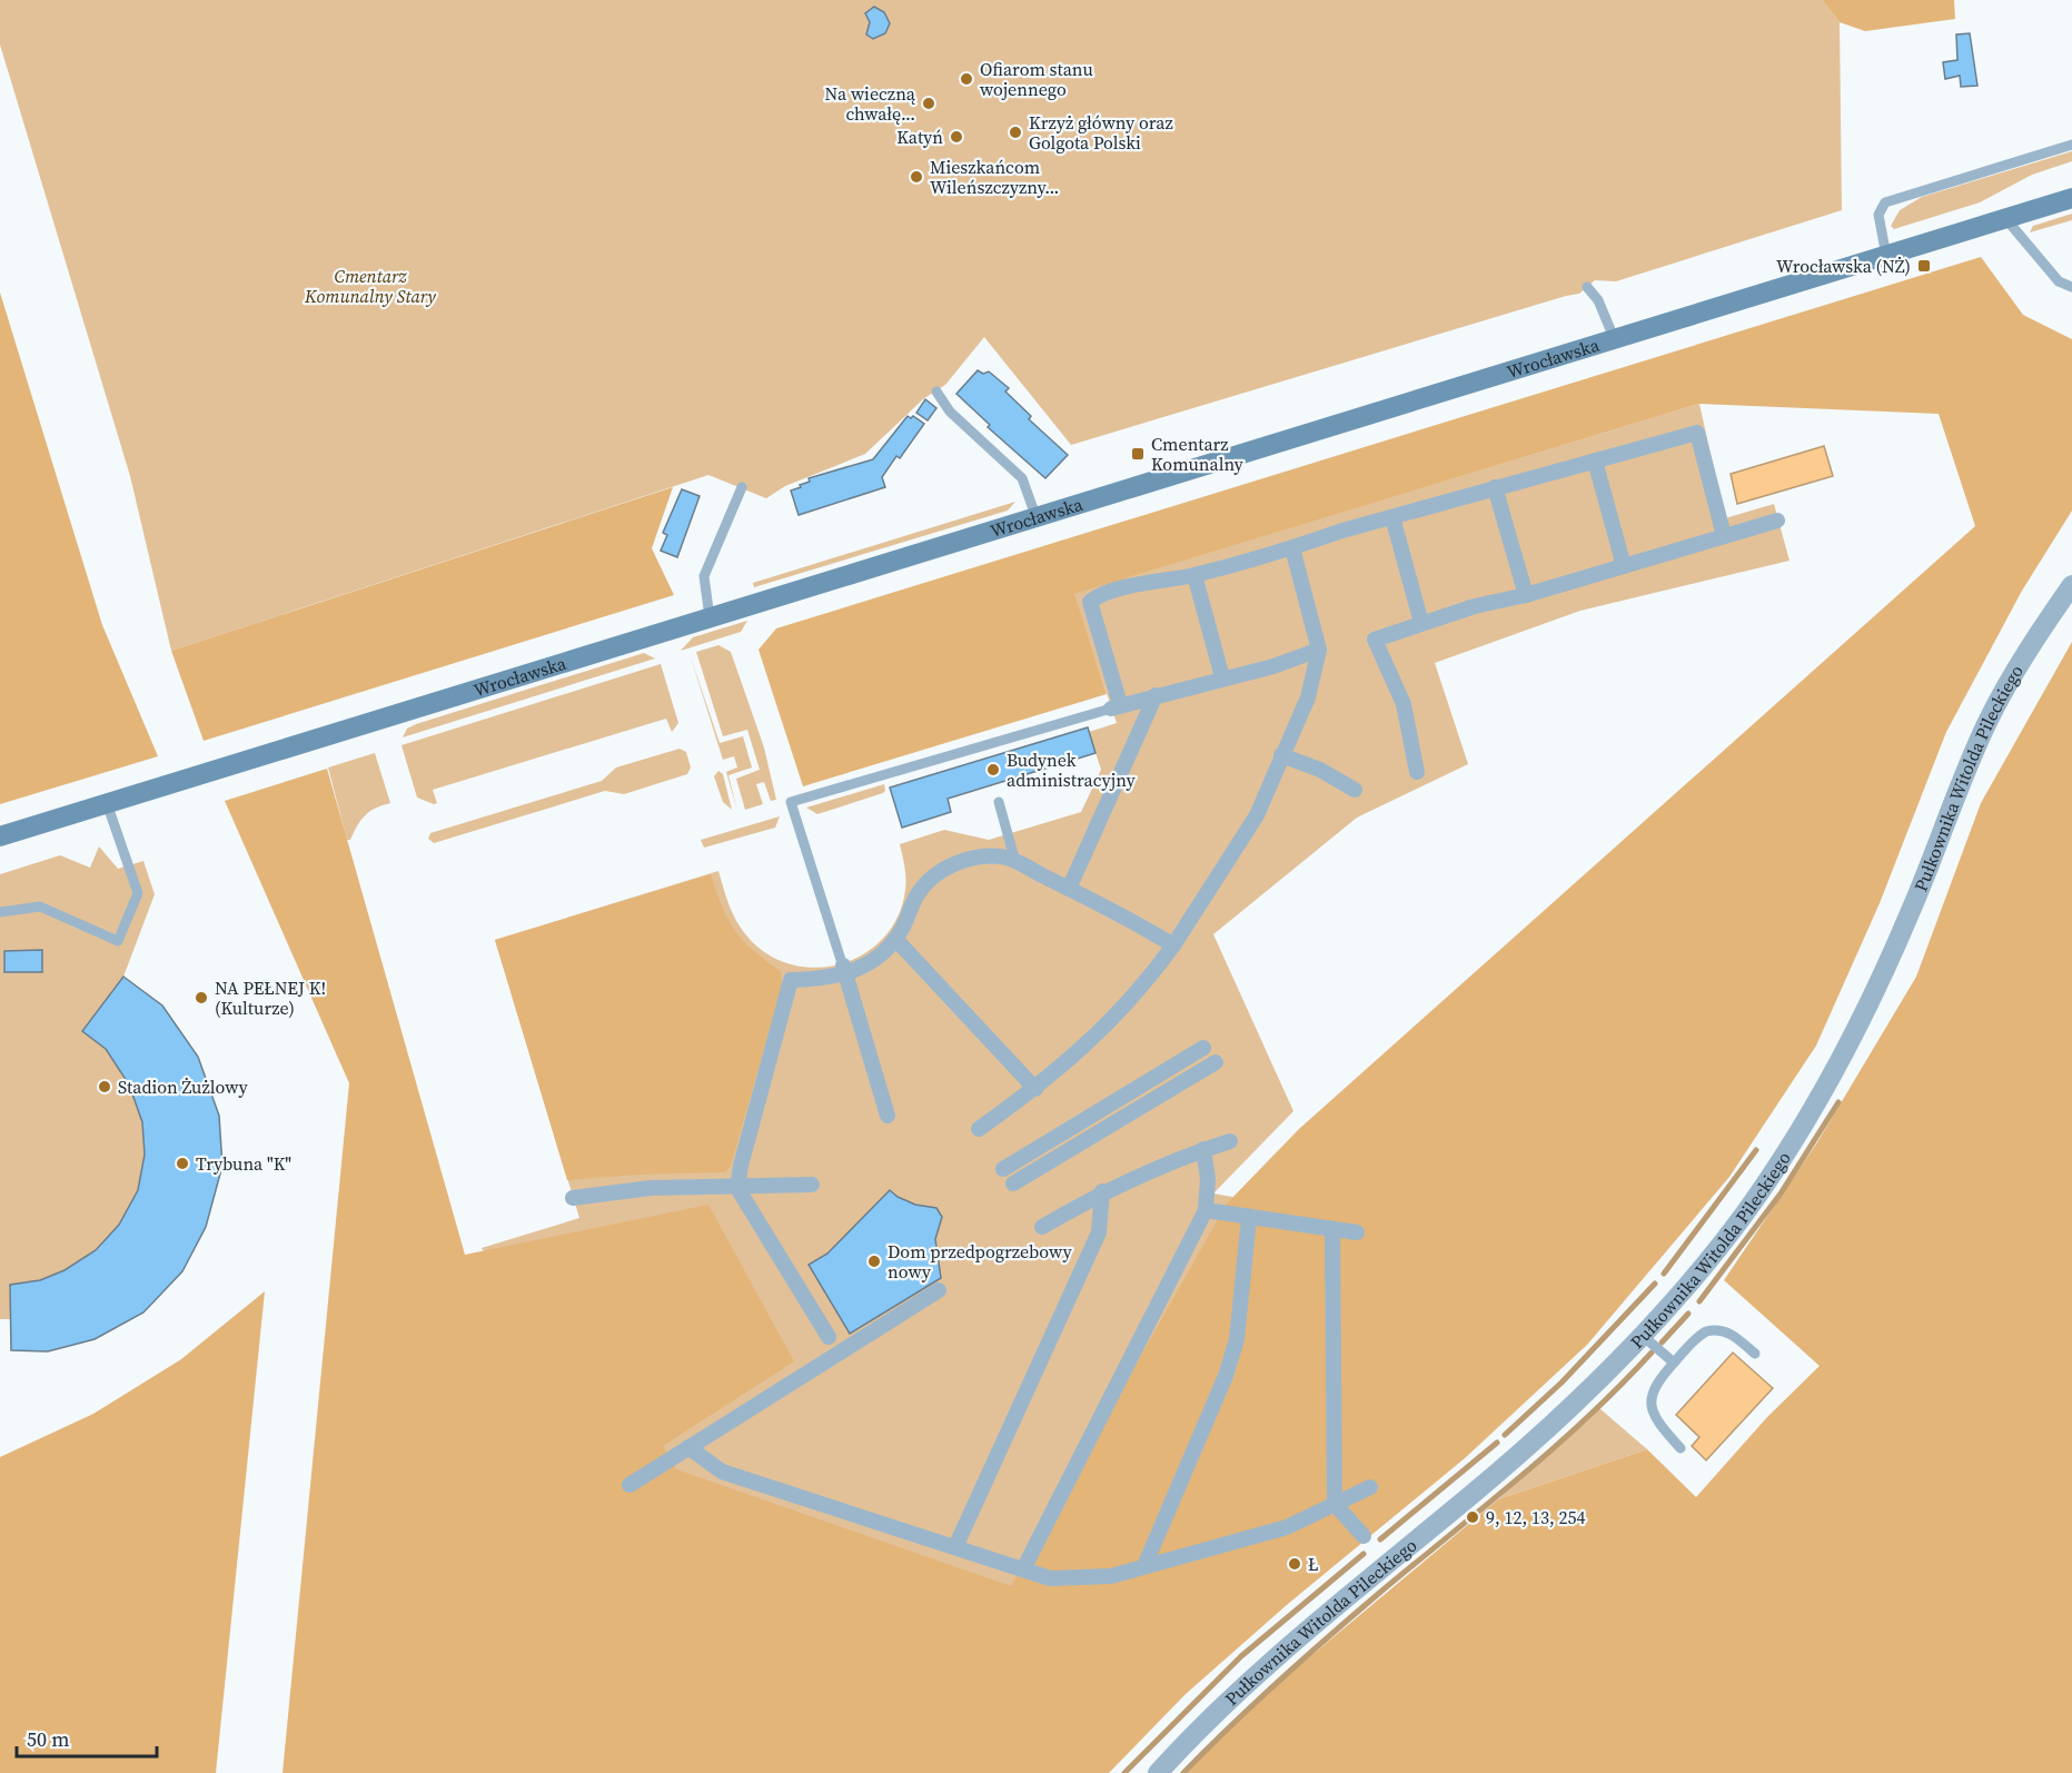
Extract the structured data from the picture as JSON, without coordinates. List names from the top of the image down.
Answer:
{
  "streets": {
    "main road": ["Wrocławska"],
    "street": ["Pułkownika Witolda Pileckiego"]
  },
  "parks": ["Cmentarz Komunalny Stary"],
  "places": {
    "other": [
      "Ofiarom stanu wojennego",
      "Na wieczną chwałę...",
      "Krzyż główny oraz Golgota Polski",
      "Katyń",
      "Mieszkańcom Wileńszczyzny...",
      "Budynek administracyjny",
      "NA PEŁNEJ K! (Kulturze)",
      "Stadion Żużlowy",
      "Trybuna \"K\"",
      "Dom przedpogrzebowy nowy",
      "9, 12, 13, 254",
      "Ł"
    ],
    "transit": ["Wrocławska (NŻ)", "Cmentarz Komunalny"]
  },
  "scale_bar": "50 m"
}
